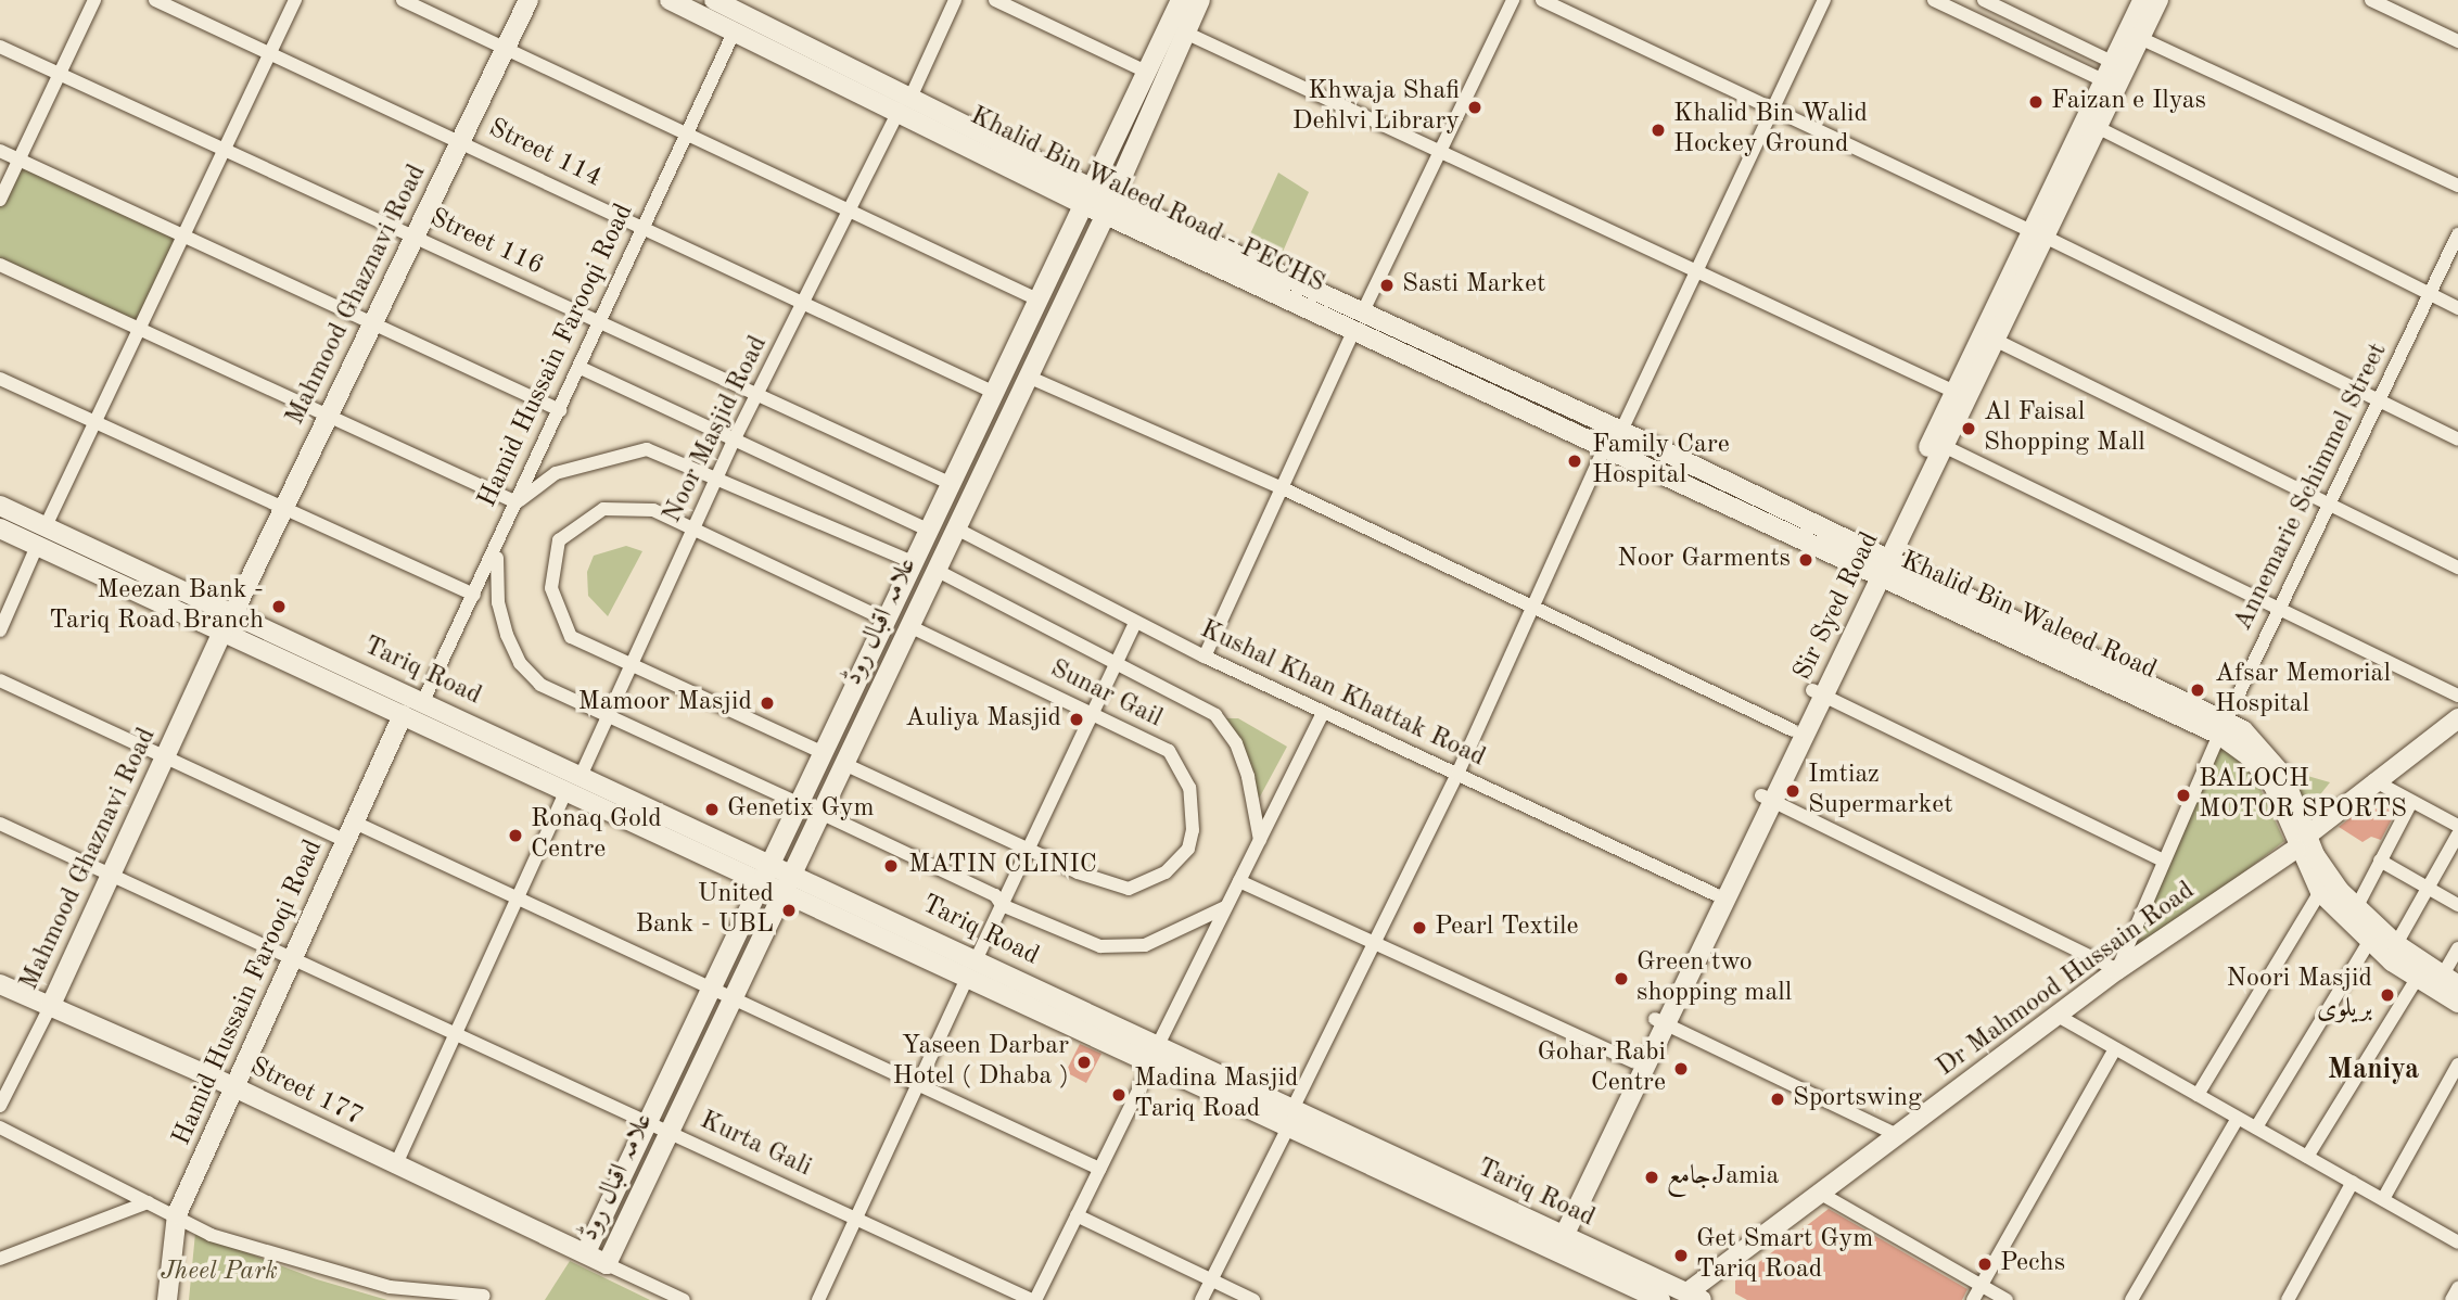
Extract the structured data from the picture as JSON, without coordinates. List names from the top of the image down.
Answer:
{
  "streets": {
    "main road": [
      "Khalid Bin Waleed Road - PECHS",
      "Mahmood Ghaznavi Road",
      "Hamid Hussain Farooqi Road",
      "Sir Syed Road",
      "Khalid Bin Waleed Road",
      "علامہ اقبال روڈ",
      "Tariq Road",
      "Dr Mahmood Hussain Road",
      "Street 177"
    ],
    "street": [
      "Street 114",
      "Street 116",
      "Noor Masjid Road",
      "Annemarie Schimmel Street",
      "Sunar Gail",
      "Kushal Khan Khattak Road",
      "Kurta Gali"
    ]
  },
  "crossings": [
    ["Street 114", "Mahmood Ghaznavi Road"],
    ["Street 114", "Hamid Hussain Farooqi Road"],
    ["Street 114", "Noor Masjid Road"],
    ["Street 114", "علامہ اقبال روڈ"],
    ["Khalid Bin Waleed Road - PECHS", "Hamid Hussain Farooqi Road"],
    ["Khalid Bin Waleed Road - PECHS", "Noor Masjid Road"],
    ["Khalid Bin Waleed Road - PECHS", "Khalid Bin Waleed Road"],
    ["Khalid Bin Waleed Road - PECHS", "علامہ اقبال روڈ"],
    ["Street 116", "Mahmood Ghaznavi Road"],
    ["Street 116", "Hamid Hussain Farooqi Road"],
    ["Street 116", "Noor Masjid Road"],
    ["Street 116", "علامہ اقبال روڈ"],
    ["Mahmood Ghaznavi Road", "Tariq Road"],
    ["Mahmood Ghaznavi Road", "Street 177"],
    ["Mahmood Ghaznavi Road", "Kurta Gali"],
    ["Hamid Hussain Farooqi Road", "Tariq Road"],
    ["Hamid Hussain Farooqi Road", "Street 177"],
    ["Hamid Hussain Farooqi Road", "Kurta Gali"],
    ["Noor Masjid Road", "Tariq Road"],
    ["Annemarie Schimmel Street", "Khalid Bin Waleed Road"],
    ["Annemarie Schimmel Street", "Dr Mahmood Hussain Road"],
    ["Sir Syed Road", "Khalid Bin Waleed Road"],
    ["Sir Syed Road", "Tariq Road"],
    ["Sir Syed Road", "Kushal Khan Khattak Road"],
    ["Khalid Bin Waleed Road", "Dr Mahmood Hussain Road"],
    ["علامہ اقبال روڈ", "Tariq Road"],
    ["علامہ اقبال روڈ", "Sunar Gail"],
    ["علامہ اقبال روڈ", "Kushal Khan Khattak Road"],
    ["علامہ اقبال روڈ", "Street 177"],
    ["علامہ اقبال روڈ", "Kurta Gali"],
    ["Tariq Road", "Dr Mahmood Hussain Road"]
  ],
  "districts": ["Maniya"],
  "parks": ["Jheel Park"],
  "places": [
    "Faizan e Ilyas",
    "Khwaja Shafi Dehlvi Library",
    "Khalid Bin Walid Hockey Ground",
    "Sasti Market",
    "Al Faisal Shopping Mall",
    "Family Care Hospital",
    "Noor Garments",
    "Meezan Bank - Tariq Road Branch",
    "Afsar Memorial Hospital",
    "Mamoor Masjid",
    "Auliya Masjid",
    "Imtiaz Supermarket",
    "BALOCH MOTOR SPORTS",
    "Genetix Gym",
    "Ronaq Gold Centre",
    "MATIN CLINIC",
    "United Bank - UBL",
    "Pearl Textile",
    "Green two shopping mall",
    "Noori Masjid بریلوی",
    "Yaseen Darbar Hotel ( Dhaba )",
    "Gohar Rabi Centre",
    "Madina Masjid Tariq Road",
    "Sportswing",
    "جامعJamia",
    "Get Smart Gym Tariq Road",
    "Pechs"
  ]
}
